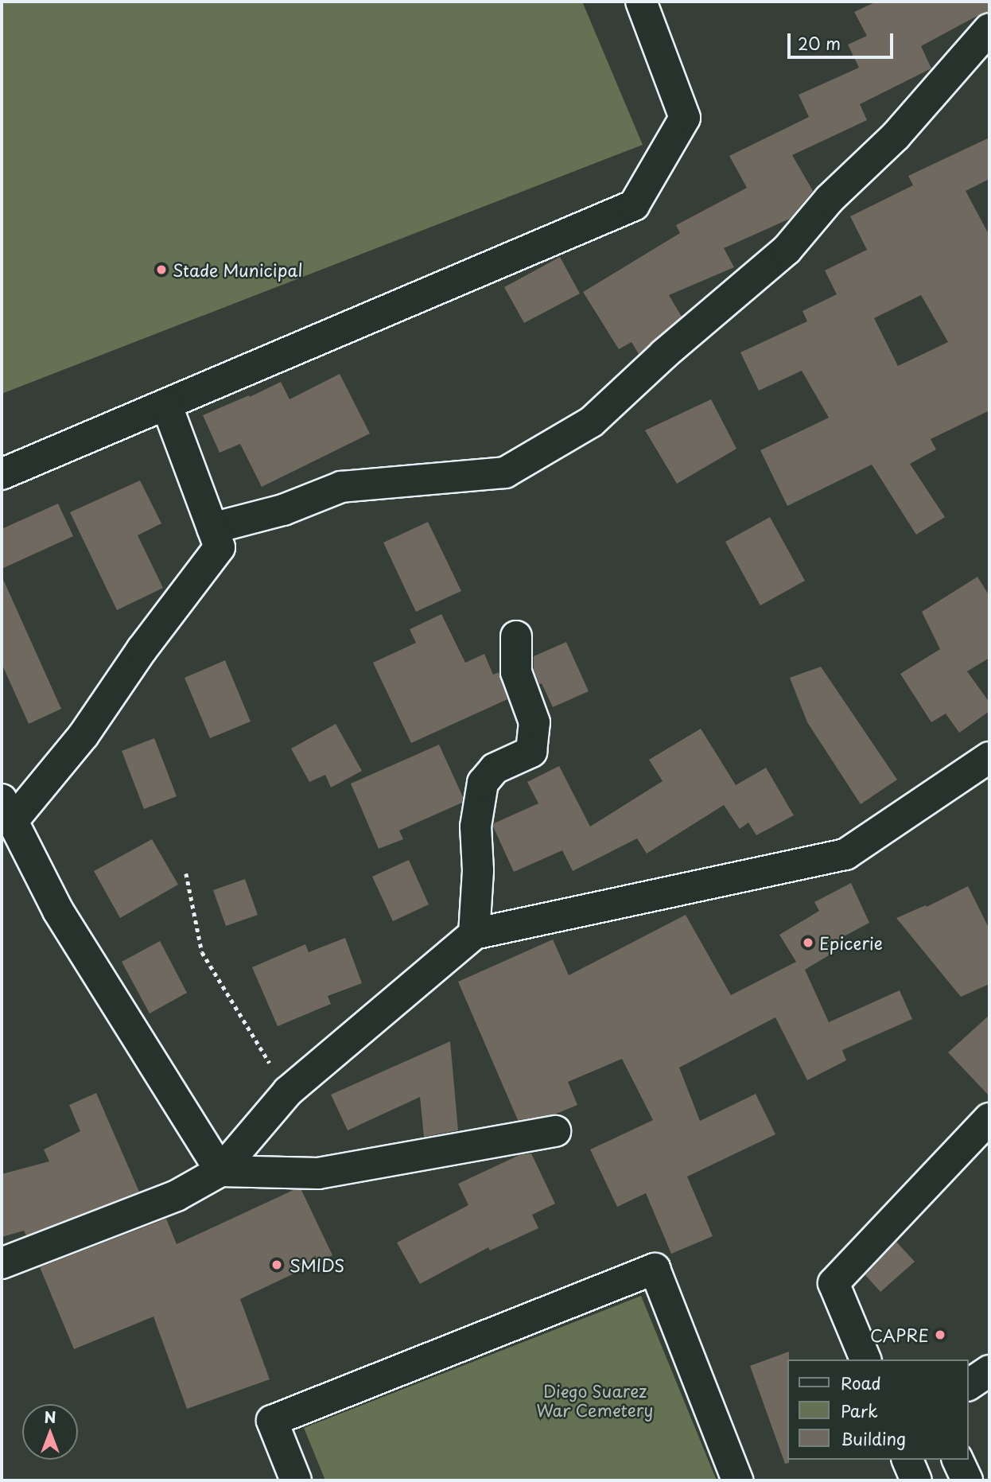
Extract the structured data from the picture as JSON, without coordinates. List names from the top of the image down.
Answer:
{
  "parks": ["Diego Suarez War Cemetery"],
  "places": [
    "Stade Municipal",
    "Epicerie",
    "SMIDS",
    "CAPRE"
  ],
  "legend": ["Road", "Park", "Building"],
  "scale_bar": "20 m",
  "north": "top"
}
